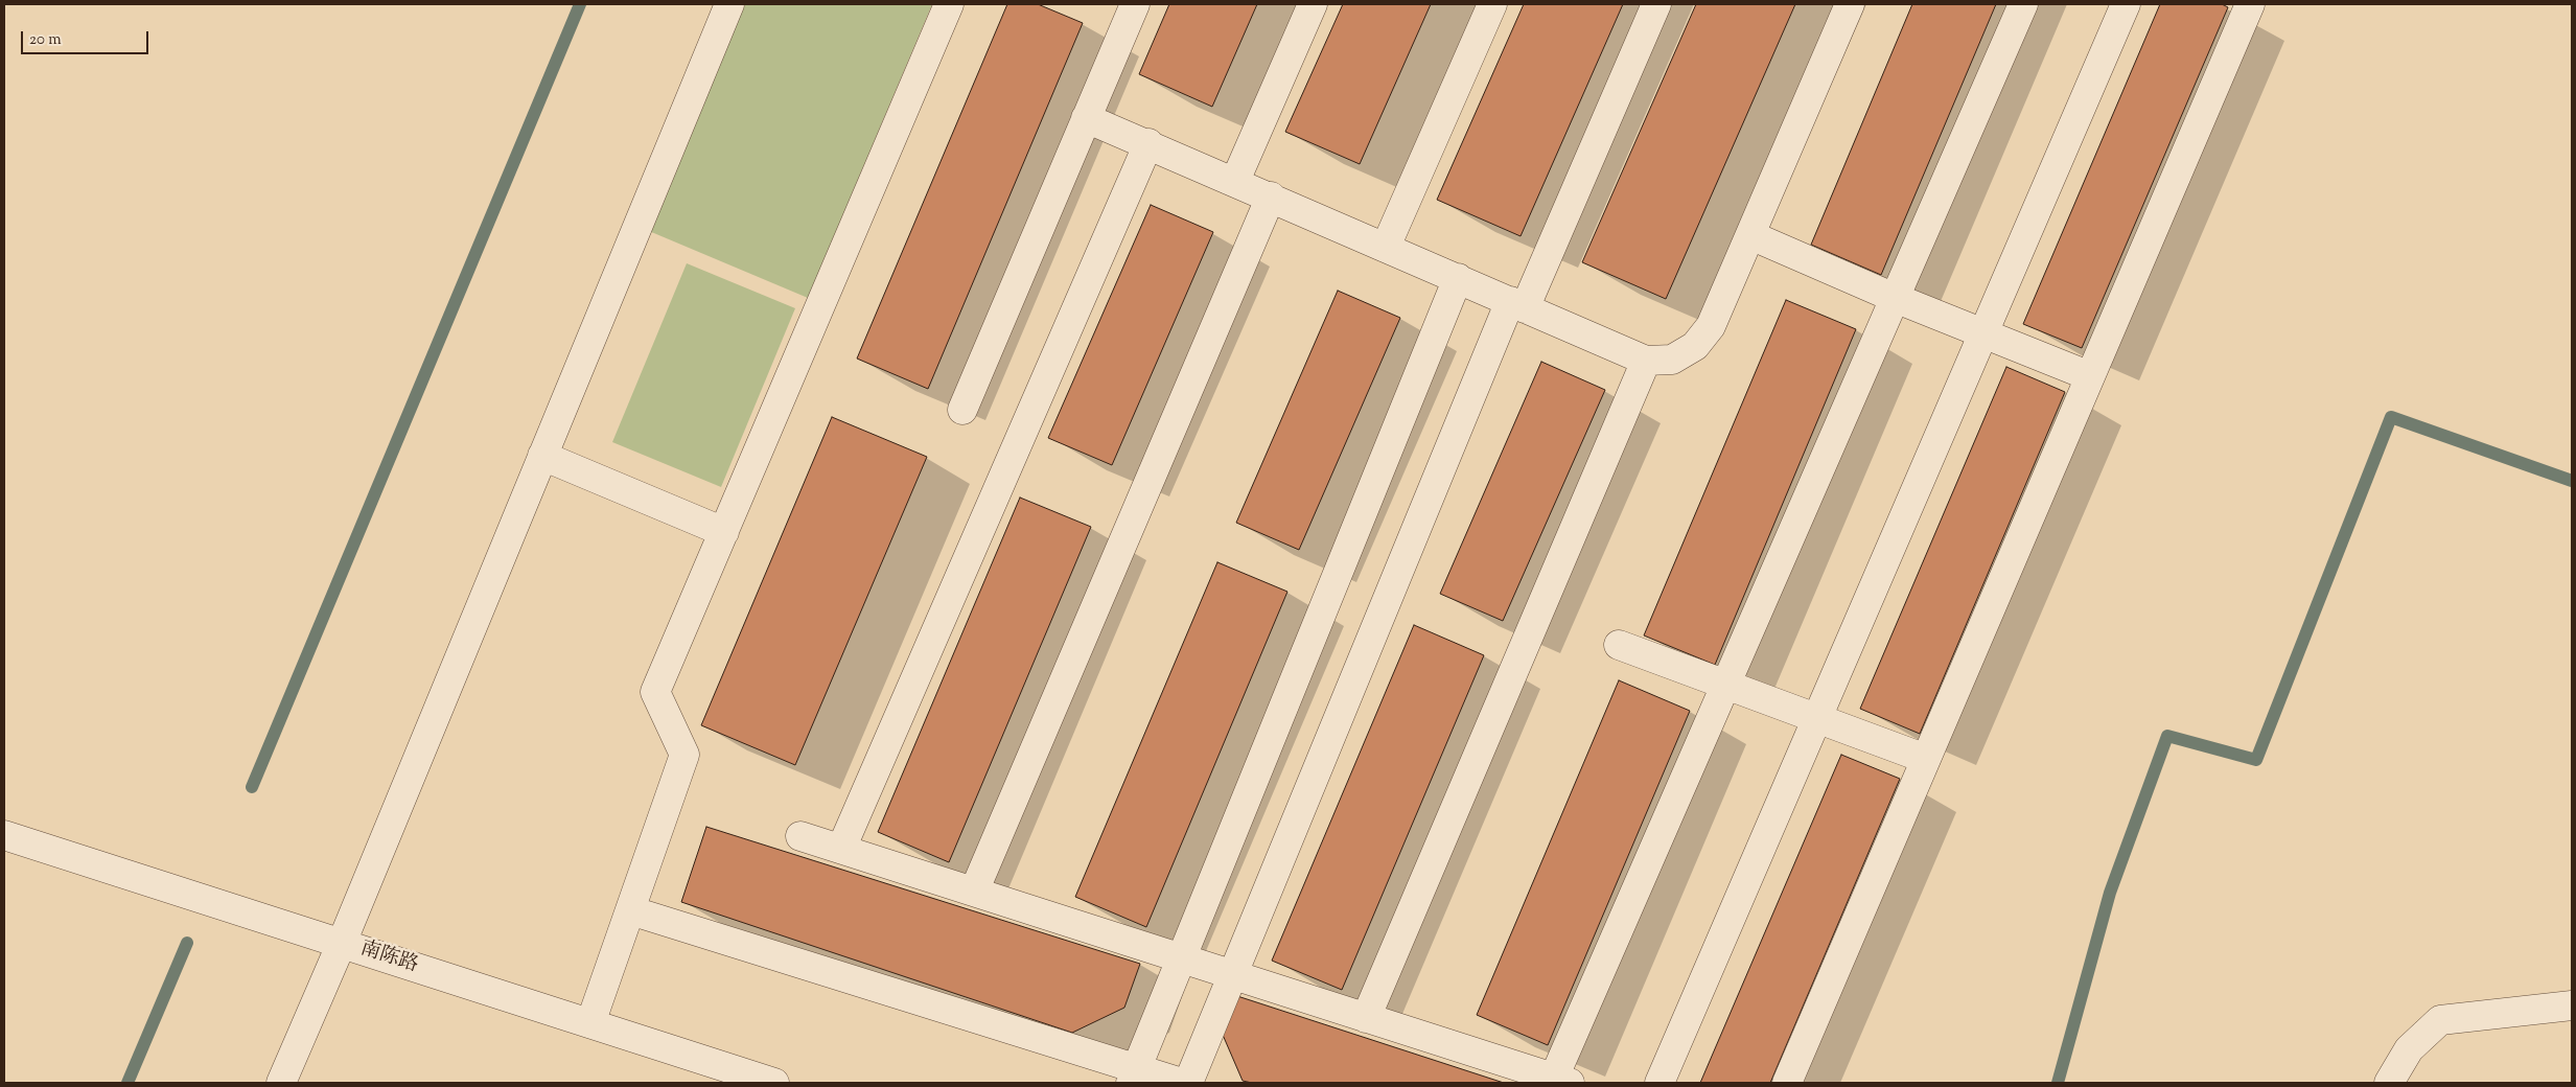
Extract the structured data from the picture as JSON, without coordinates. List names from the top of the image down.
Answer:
{
  "streets": {
    "street": ["南陈路"]
  },
  "scale_bar": "20 m"
}
